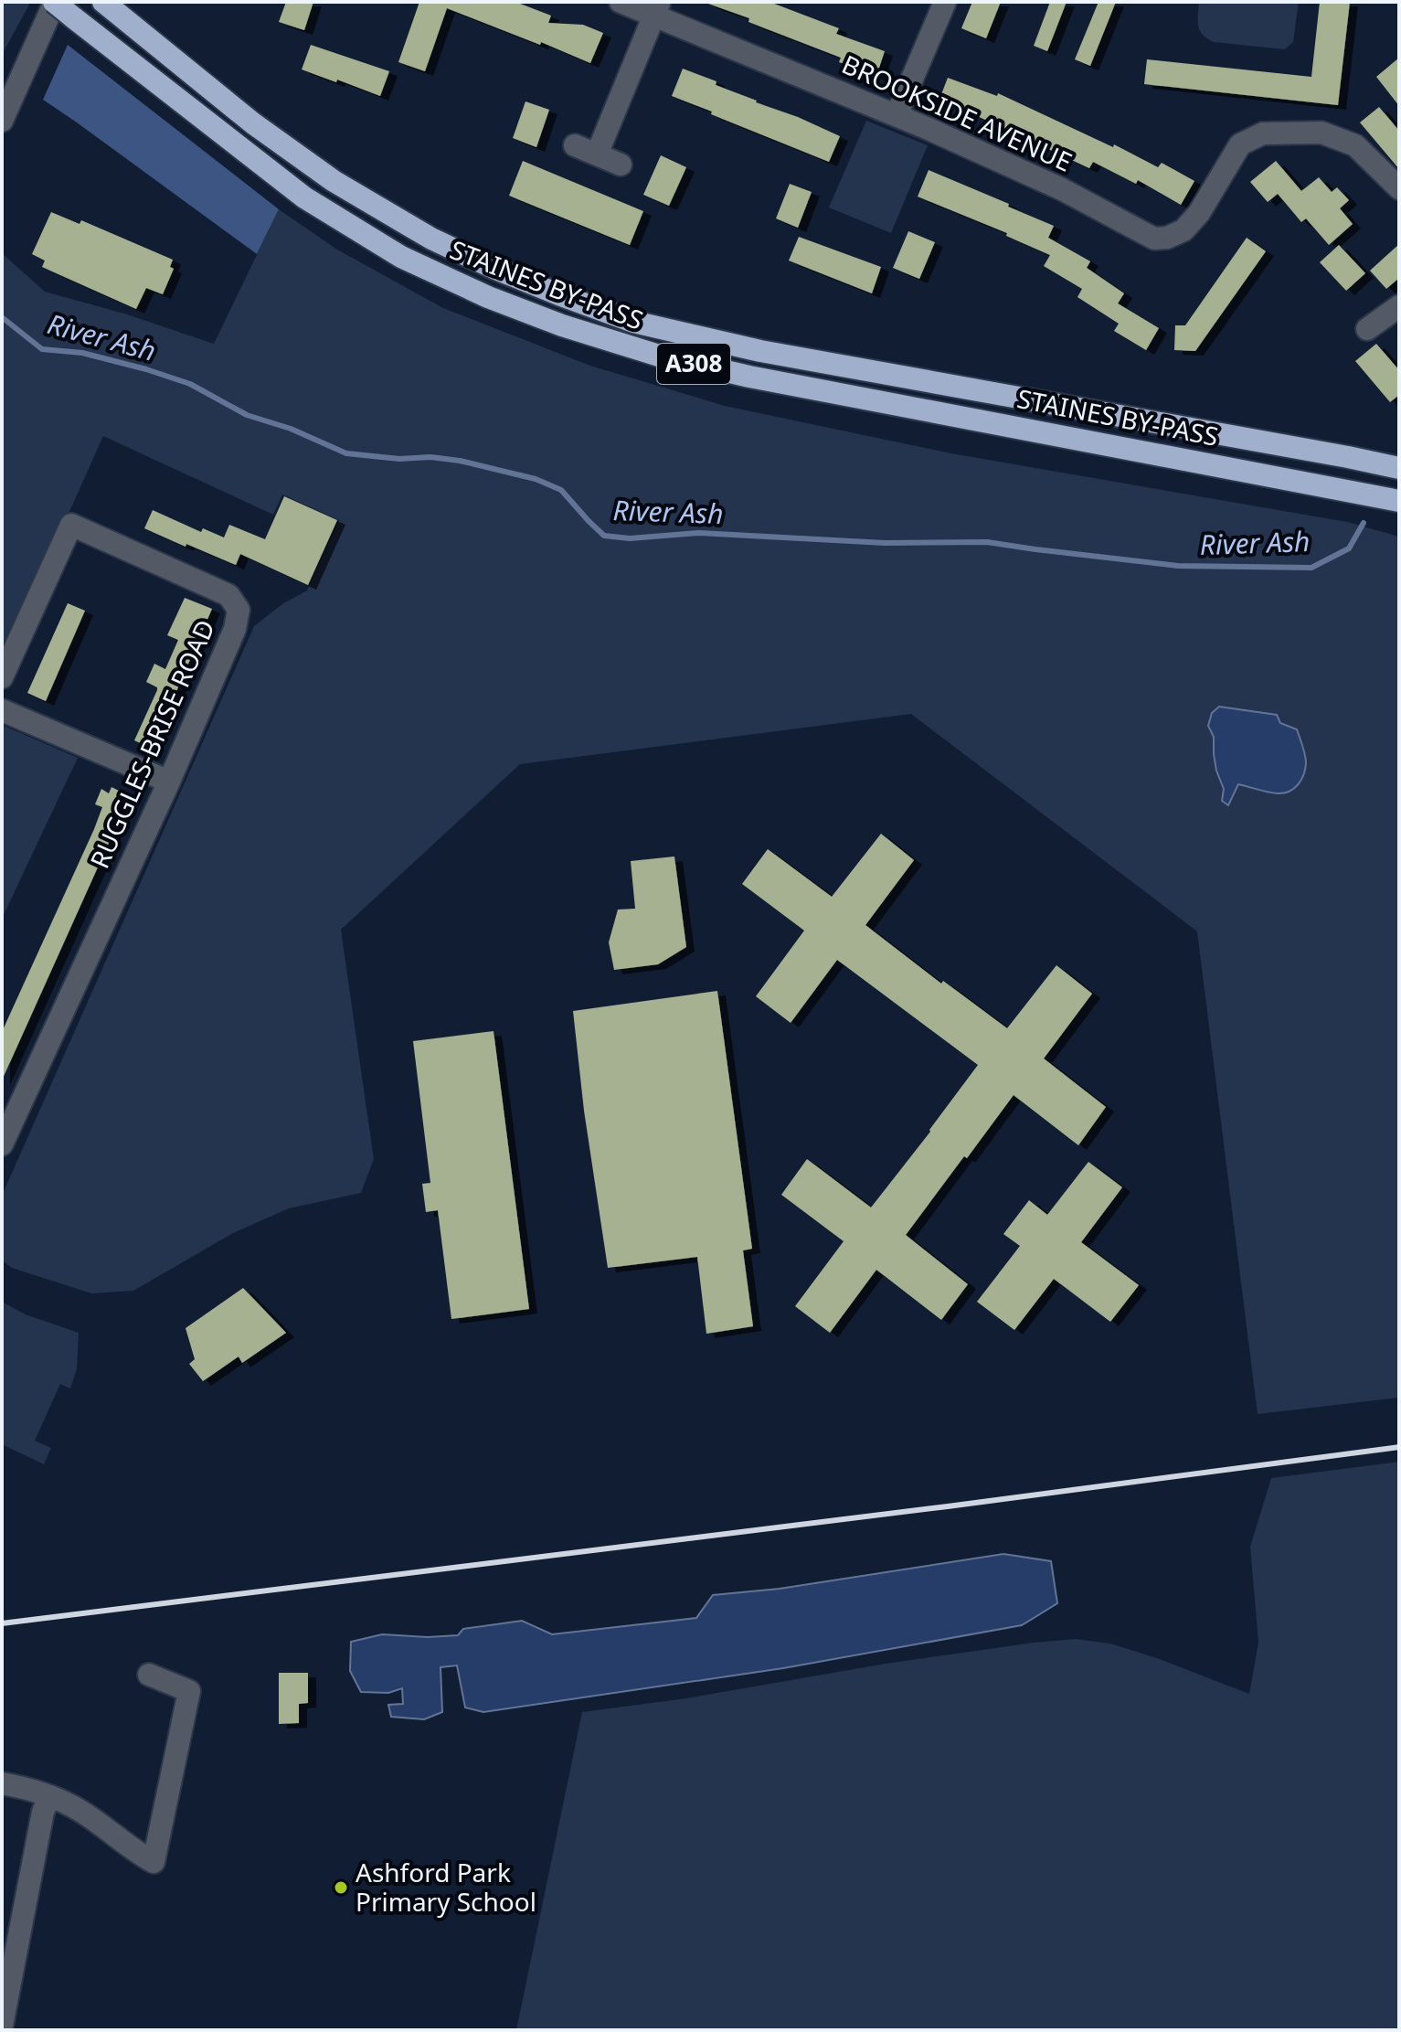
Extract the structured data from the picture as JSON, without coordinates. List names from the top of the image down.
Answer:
{
  "streets": {
    "highway": ["STAINES BY-PASS", "A308"],
    "street": ["BROOKSIDE AVENUE", "RUGGLES-BRISE ROAD"]
  },
  "water": ["River Ash"],
  "places": ["Ashford Park Primary School"]
}
